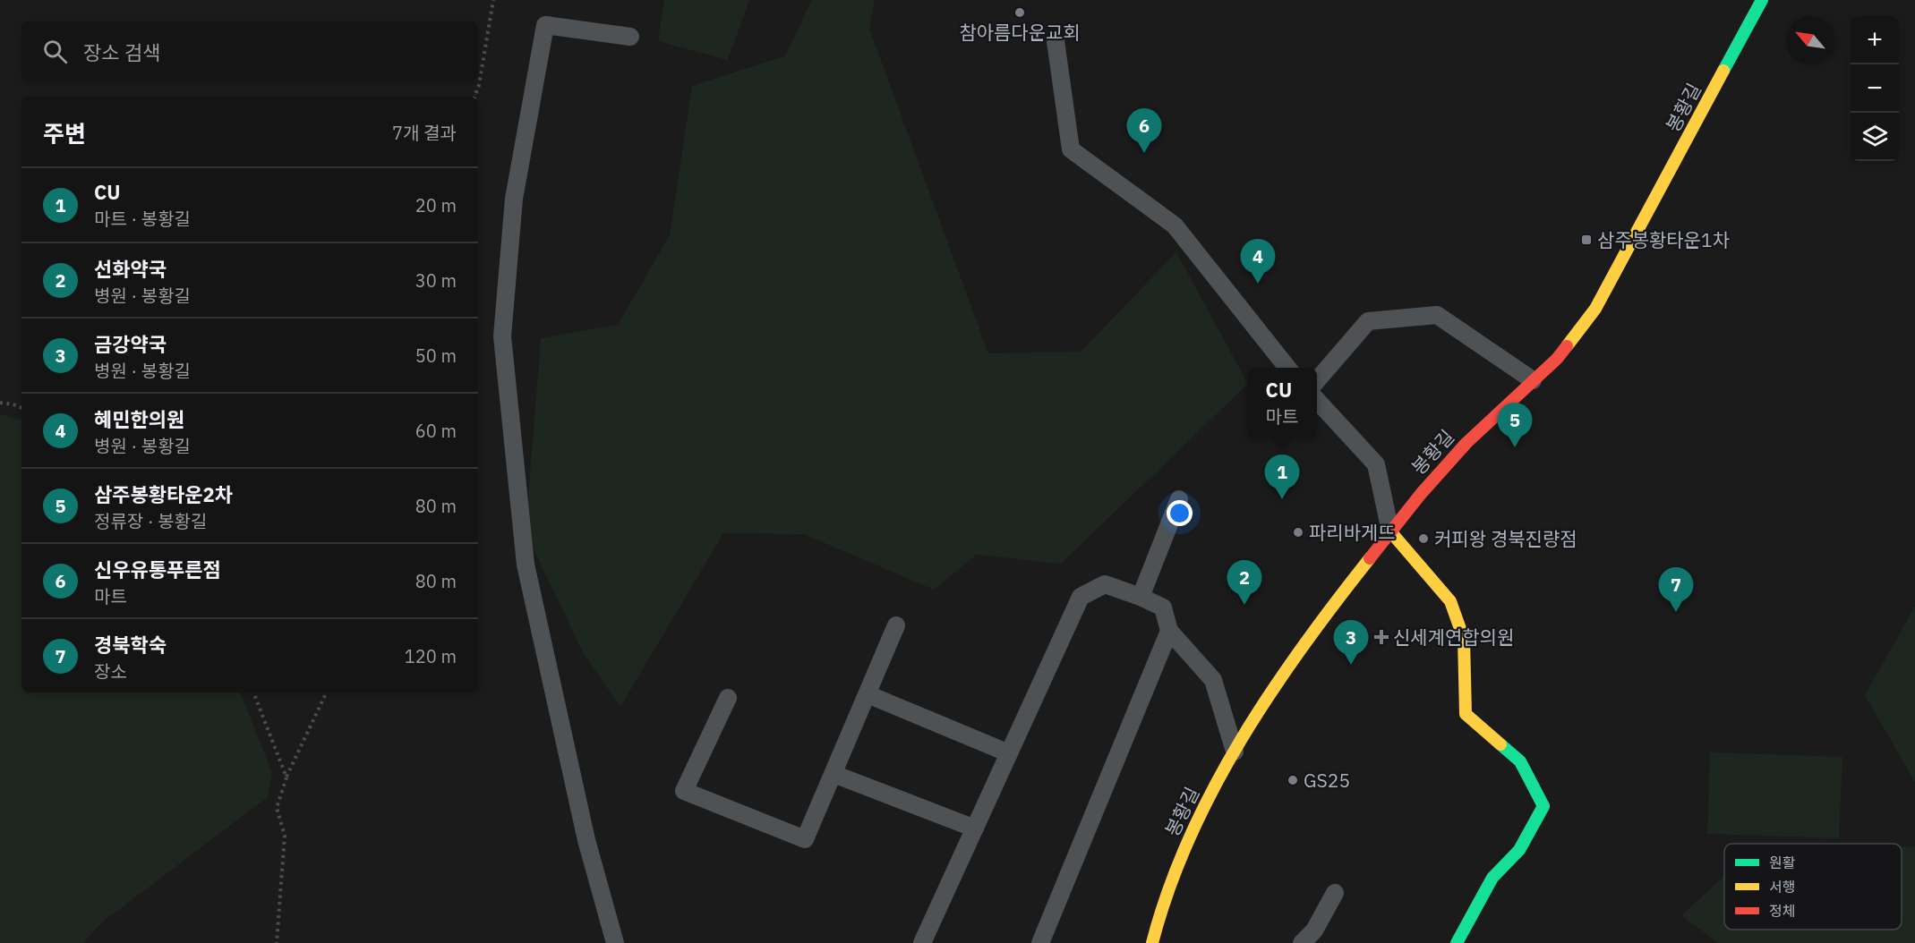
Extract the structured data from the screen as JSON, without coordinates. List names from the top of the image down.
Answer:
{
  "streets": {
    "street": ["봉황길"]
  },
  "places": {
    "other": [
      "참아름다운교회",
      "파리바게뜨",
      "커피왕 경북진량점",
      "GS25"
    ],
    "transit": ["삼주봉황타운1차"],
    "health": ["신세계연합의원"]
  },
  "legend": ["원활", "서행", "정체"],
  "north": "top left",
  "page": {
    "map_buttons": ["+", "−"],
    "search": "장소 검색",
    "heading": ["주변", "7개 결과"],
    "pins": [
      "6",
      "4",
      "5",
      "1",
      "2",
      "7",
      "3"
    ],
    "list": [
      {
        "mark": "1",
        "name": "CU",
        "note": "마트 · 봉황길",
        "value": "20 m"
      },
      {
        "mark": "2",
        "name": "선화약국",
        "note": "병원 · 봉황길",
        "value": "30 m"
      },
      {
        "mark": "3",
        "name": "금강약국",
        "note": "병원 · 봉황길",
        "value": "50 m"
      },
      {
        "mark": "4",
        "name": "혜민한의원",
        "note": "병원 · 봉황길",
        "value": "60 m"
      },
      {
        "mark": "5",
        "name": "삼주봉황타운2차",
        "note": "정류장 · 봉황길",
        "value": "80 m"
      },
      {
        "mark": "6",
        "name": "신우유통푸른점",
        "note": "마트",
        "value": "80 m"
      },
      {
        "mark": "7",
        "name": "경북학숙",
        "note": "장소",
        "value": "120 m"
      }
    ],
    "popup": ["CU", "마트"]
  }
}
